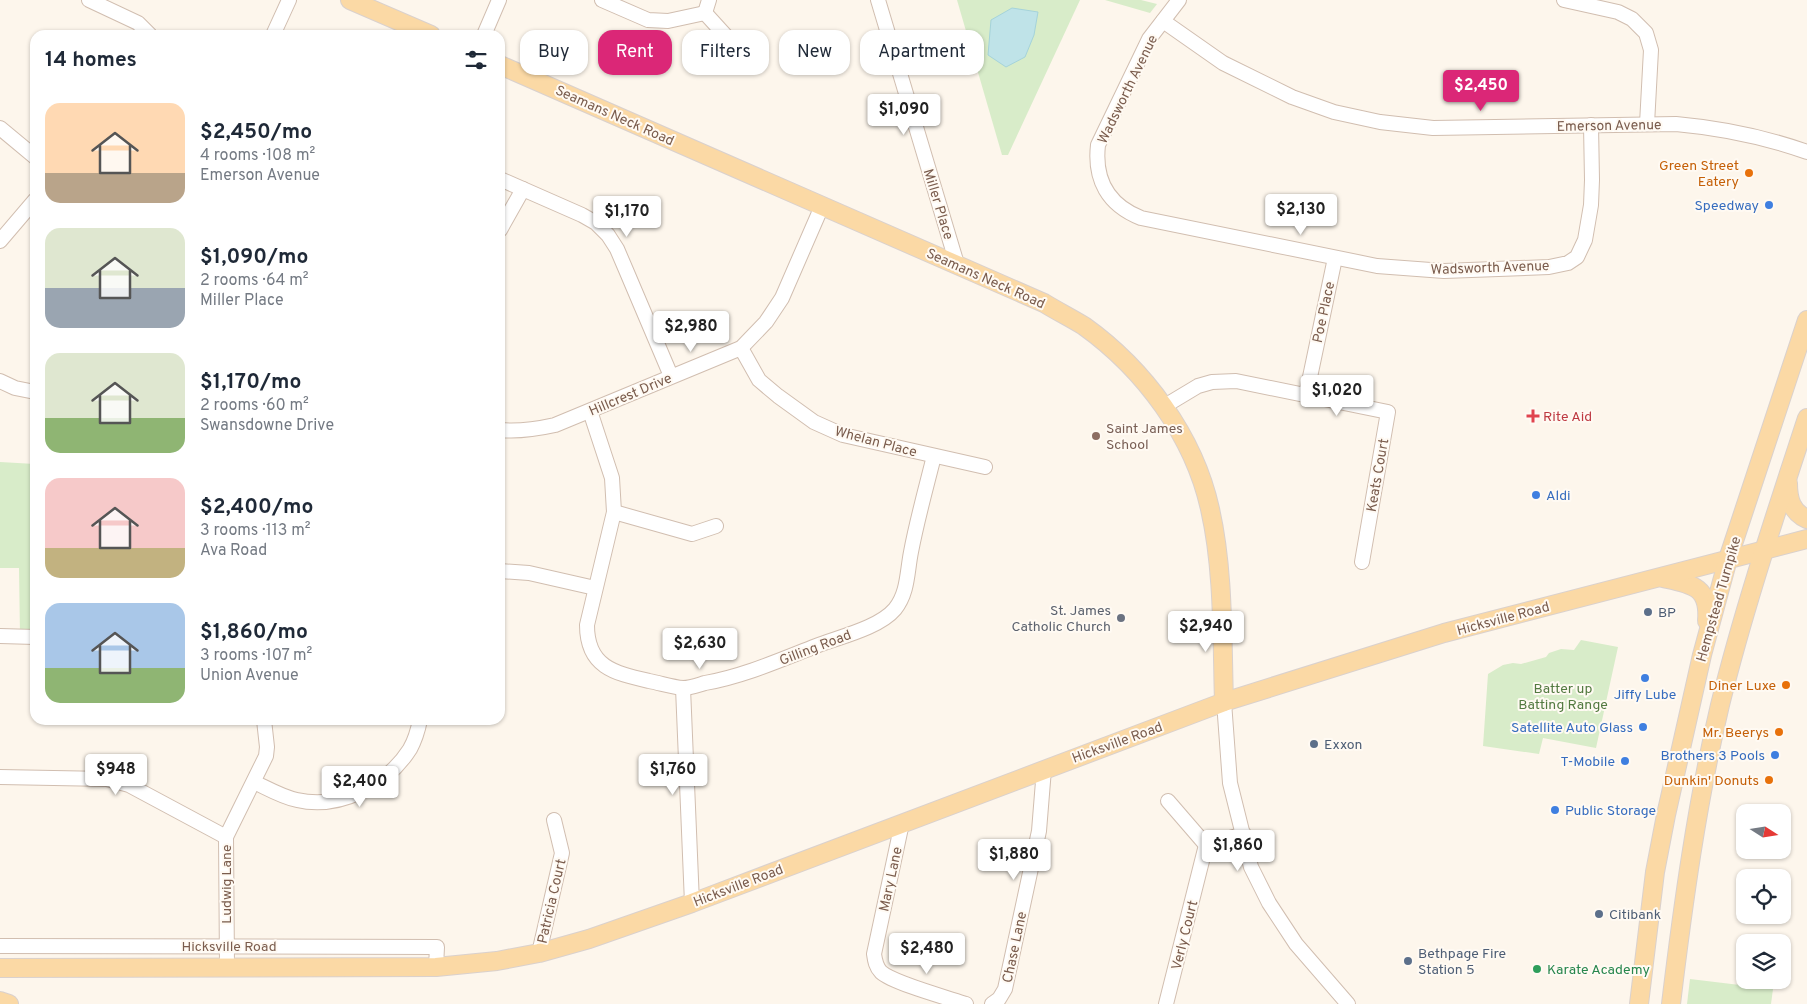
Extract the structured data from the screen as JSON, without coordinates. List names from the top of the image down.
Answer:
{
  "streets": {
    "main road": ["Seamans Neck Road", "Hempstead Turnpike", "Hicksville Road"],
    "street": [
      "Wadsworth Avenue",
      "Emerson Avenue",
      "Miller Place",
      "Poe Place",
      "Hillcrest Drive",
      "Whelan Place",
      "Keats Court",
      "Gilling Road",
      "Mary Lane",
      "Ludwig Lane",
      "Patricia Court",
      "Verly Court",
      "Chase Lane"
    ]
  },
  "crossings": [
    ["Wadsworth Avenue", "Emerson Avenue"],
    ["Wadsworth Avenue", "Poe Place"],
    ["Seamans Neck Road", "Miller Place"],
    ["Seamans Neck Road", "Hillcrest Drive"],
    ["Seamans Neck Road", "Keats Court"],
    ["Seamans Neck Road", "Hicksville Road"],
    ["Poe Place", "Keats Court"],
    ["Hillcrest Drive", "Whelan Place"],
    ["Hillcrest Drive", "Gilling Road"],
    ["Whelan Place", "Gilling Road"],
    ["Hempstead Turnpike", "Hicksville Road"],
    ["Hicksville Road", "Mary Lane"],
    ["Hicksville Road", "Ludwig Lane"],
    ["Hicksville Road", "Patricia Court"],
    ["Hicksville Road", "Chase Lane"]
  ],
  "parks": ["Batter up Batting Range"],
  "places": {
    "other": [
      "Green Street Eatery",
      "Speedway",
      "Saint James School",
      "Aldi",
      "BP",
      "St. James Catholic Church",
      "Jiffy Lube",
      "Diner Luxe",
      "Satellite Auto Glass",
      "Mr. Beerys",
      "Exxon",
      "Brothers 3 Pools",
      "T-Mobile",
      "Dunkin' Donuts",
      "Public Storage",
      "Citibank",
      "Bethpage Fire Station 5",
      "Karate Academy"
    ],
    "health": ["Rite Aid"]
  },
  "north": "right",
  "page": {
    "chip": [
      "Buy",
      "Rent",
      "Filters",
      "New",
      "Apartment"
    ],
    "heading": "14 homes",
    "price": [
      "$2,450",
      "$1,090",
      "$2,130",
      "$1,170",
      "$2,980",
      "$1,020",
      "$2,940",
      "$2,630",
      "$948",
      "$1,760",
      "$2,400",
      "$1,860",
      "$1,880",
      "$2,480"
    ],
    "list": [
      {
        "name": "$2,450/mo",
        "note": "4 rooms · 108 m² · Emerson Avenue"
      },
      {
        "name": "$1,090/mo",
        "note": "2 rooms · 64 m² · Miller Place"
      },
      {
        "name": "$1,170/mo",
        "note": "2 rooms · 60 m² · Swansdowne Drive"
      },
      {
        "name": "$2,400/mo",
        "note": "3 rooms · 113 m² · Ava Road"
      },
      {
        "name": "$1,860/mo",
        "note": "3 rooms · 107 m² · Union Avenue"
      }
    ]
  }
}
